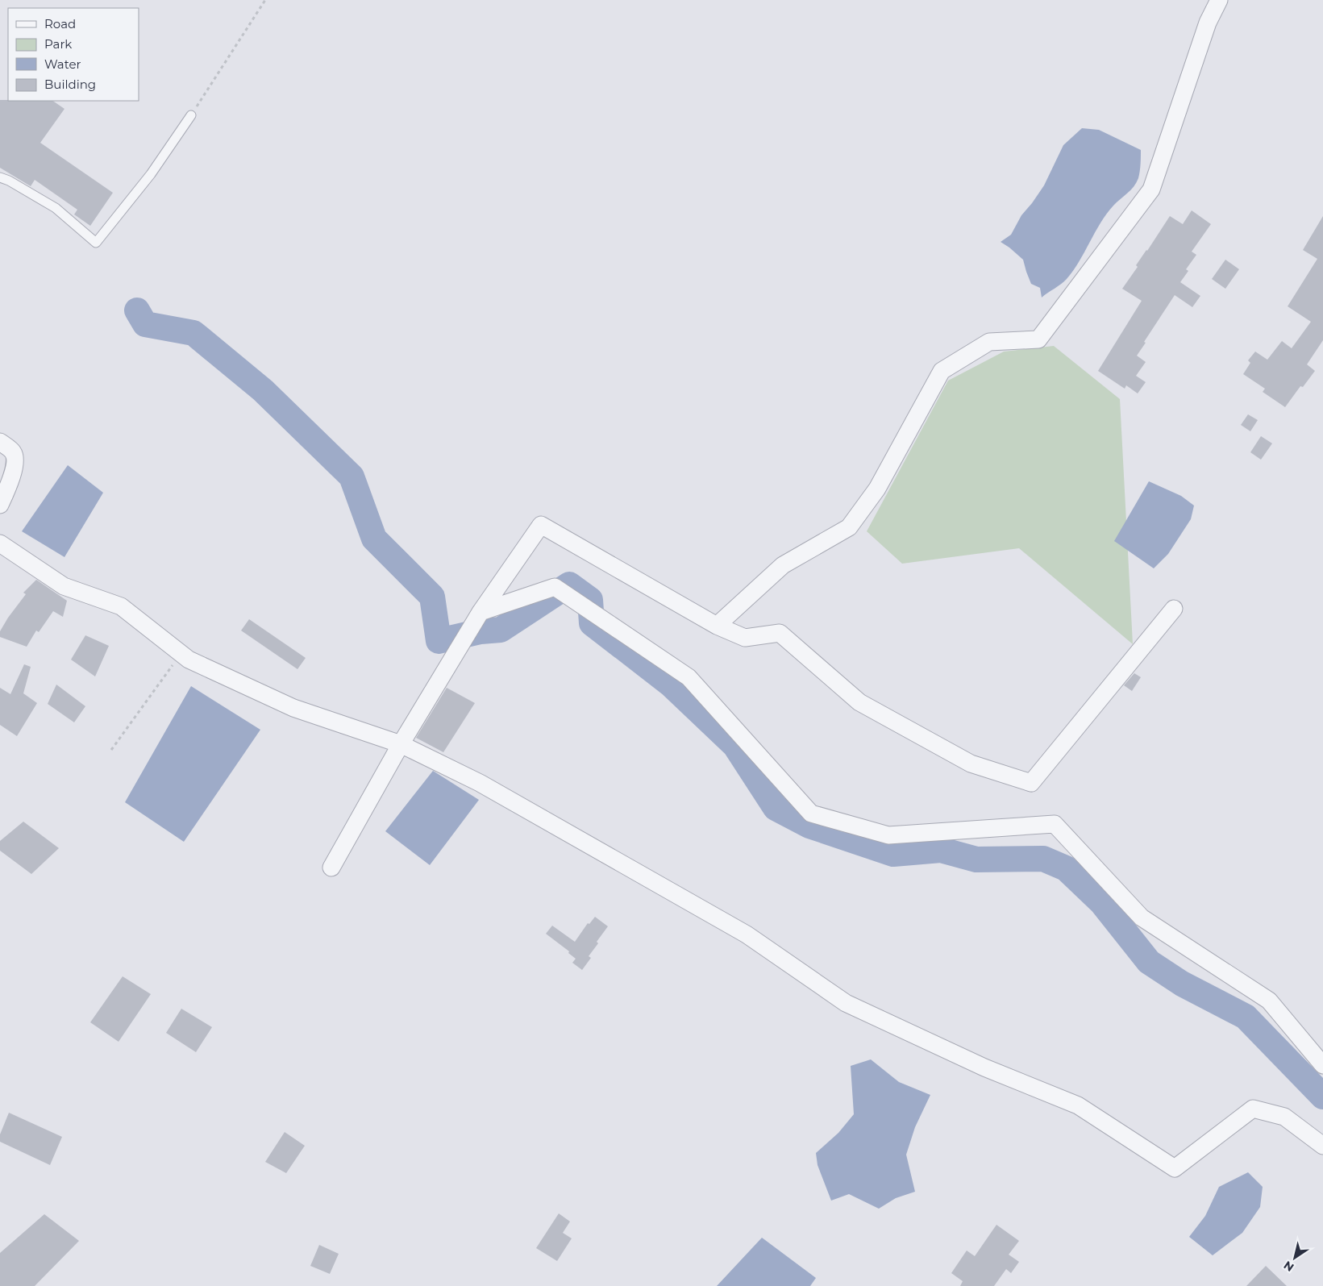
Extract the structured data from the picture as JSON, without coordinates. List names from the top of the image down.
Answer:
{
  "legend": [
    "Road",
    "Park",
    "Water",
    "Building"
  ],
  "north": "bottom left"
}
